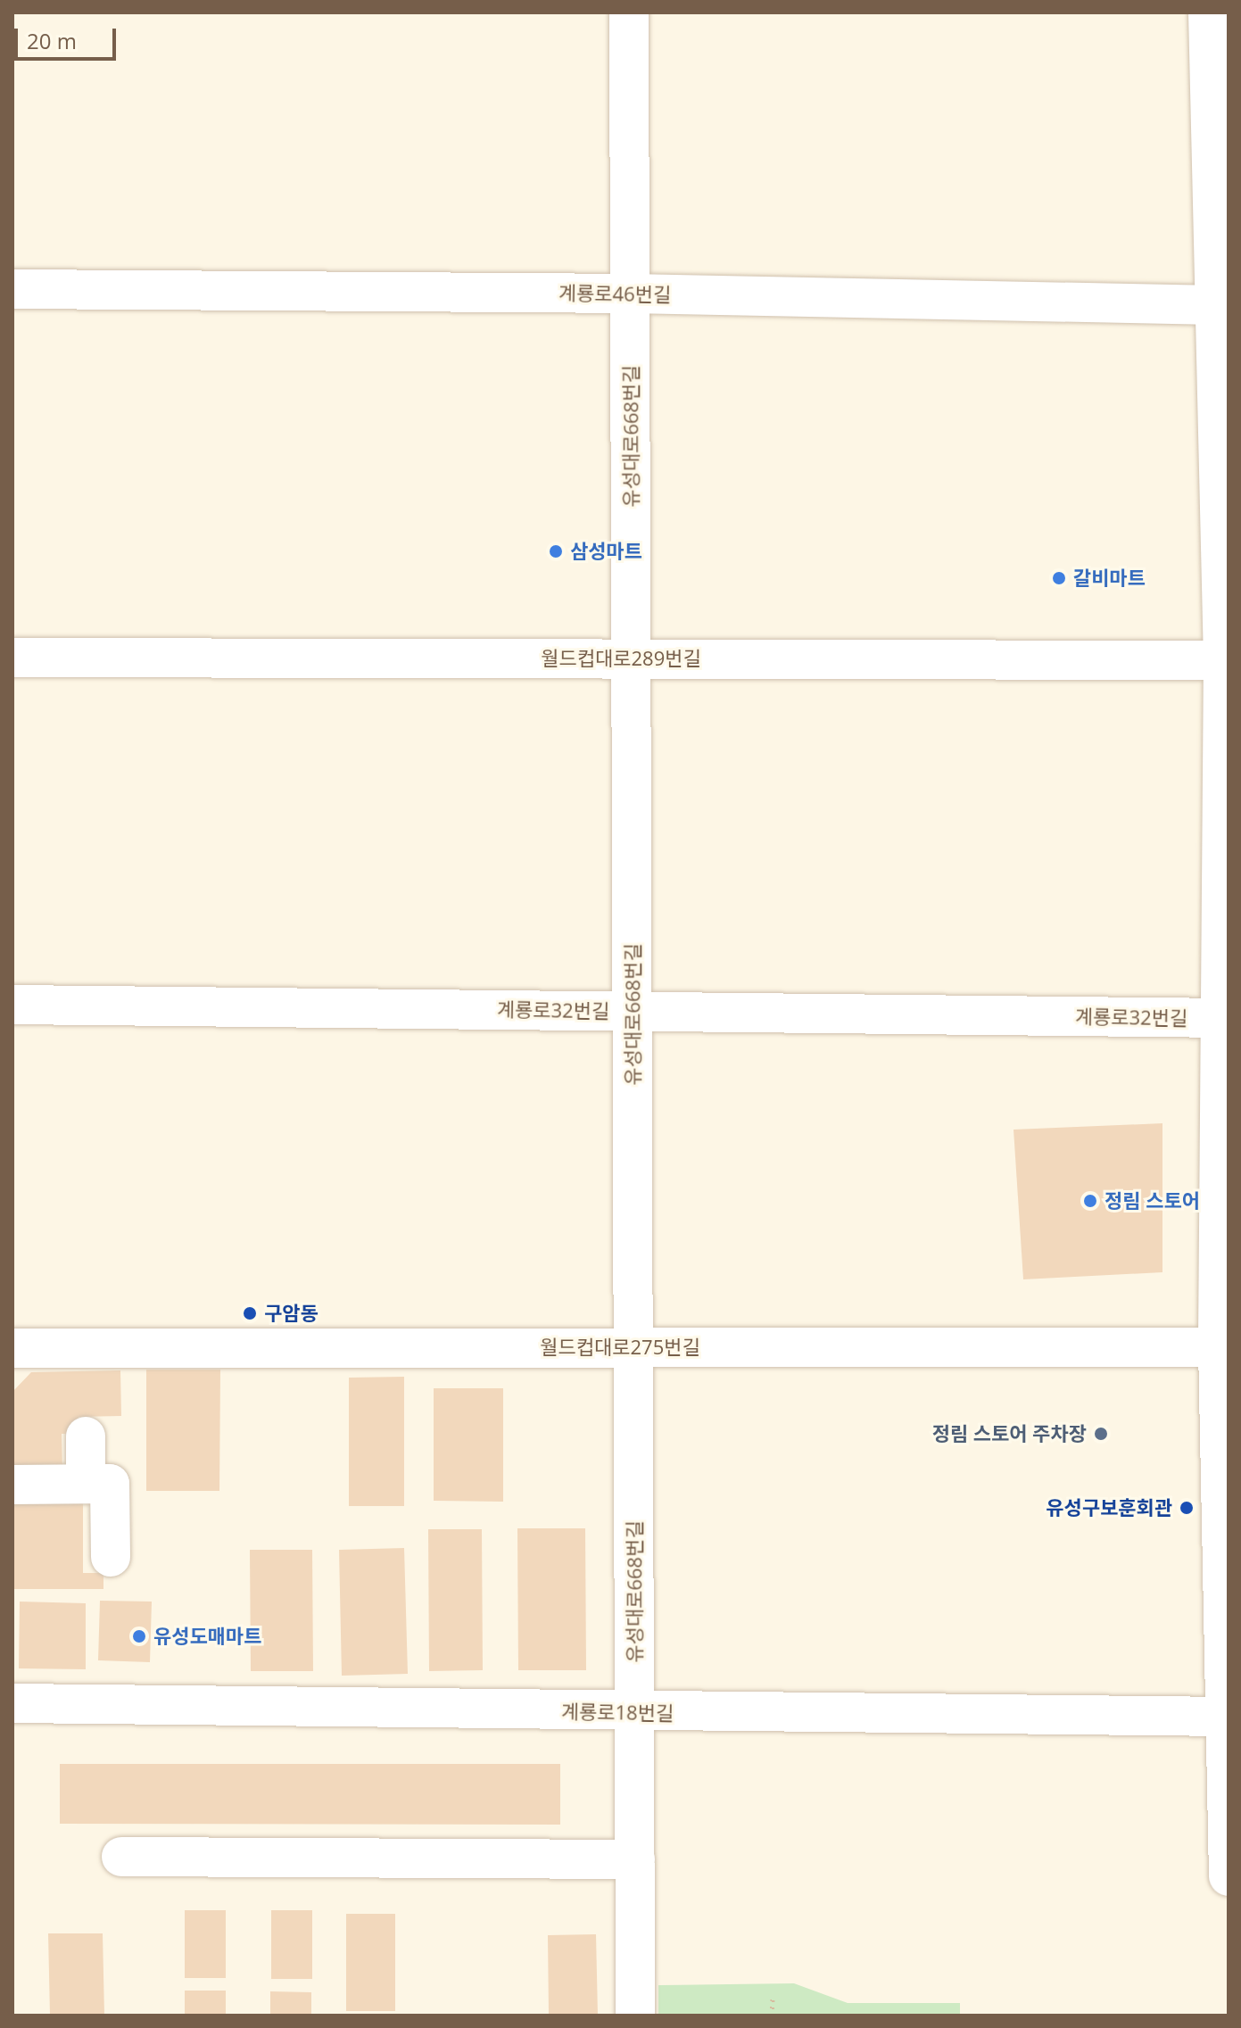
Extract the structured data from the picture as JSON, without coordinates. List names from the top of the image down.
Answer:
{
  "streets": {
    "street": [
      "계룡로46번길",
      "유성대로668번길",
      "월드컵대로289번길",
      "계룡로32번길",
      "월드컵대로275번길",
      "계룡로18번길"
    ]
  },
  "crossings": [
    ["계룡로46번길", "유성대로668번길"],
    ["유성대로668번길", "월드컵대로289번길"],
    ["유성대로668번길", "계룡로32번길"],
    ["유성대로668번길", "월드컵대로275번길"],
    ["유성대로668번길", "계룡로18번길"]
  ],
  "places": [
    "삼성마트",
    "갈비마트",
    "정림 스토어",
    "구암동",
    "정림 스토어 주차장",
    "유성구보훈회관",
    "유성도매마트"
  ],
  "scale_bar": "20 m"
}
